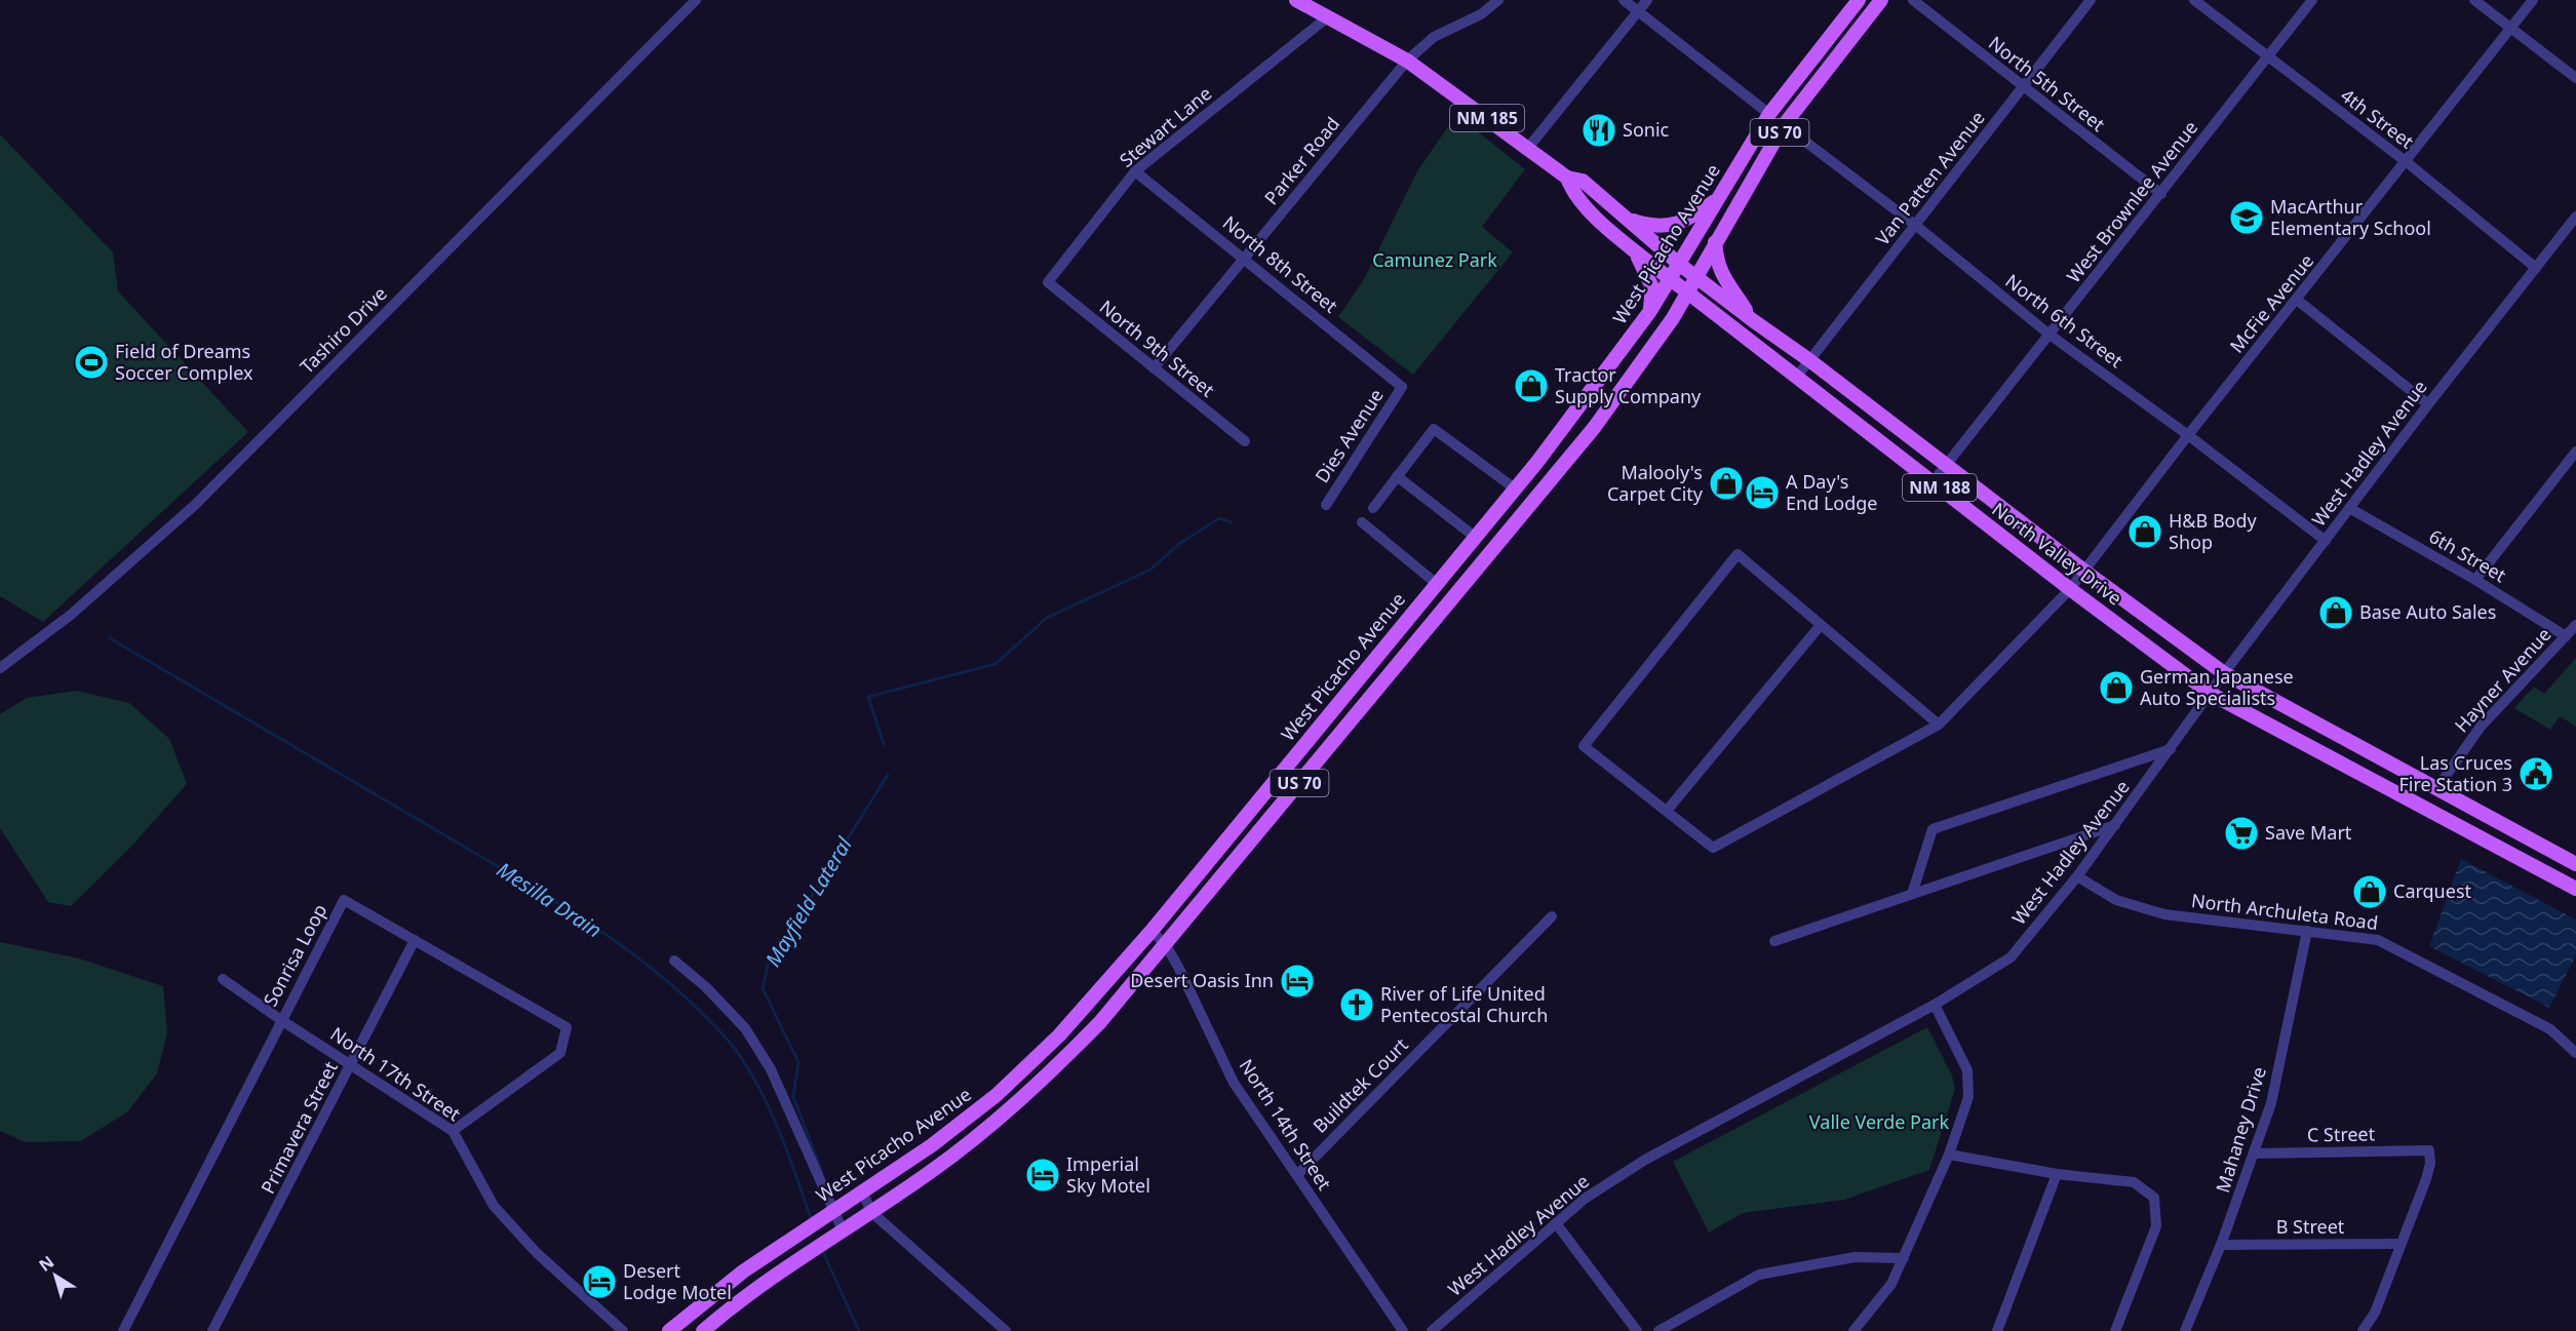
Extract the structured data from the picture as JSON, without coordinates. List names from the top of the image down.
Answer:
{
  "streets": {
    "main road": [
      "NM 185",
      "US 70",
      "West Picacho Avenue",
      "NM 188",
      "North Valley Drive"
    ],
    "street": [
      "North 5th Street",
      "4th Street",
      "Stewart Lane",
      "Parker Road",
      "Van Patten Avenue",
      "West Brownlee Avenue",
      "North 8th Street",
      "McFie Avenue",
      "North 6th Street",
      "Tashiro Drive",
      "North 9th Street",
      "Dies Avenue",
      "West Hadley Avenue",
      "6th Street",
      "Hayner Avenue",
      "North Archuleta Road",
      "Sonrisa Loop",
      "North 17th Street",
      "Buildtek Court",
      "North 14th Street",
      "Primavera Street",
      "Mahaney Drive",
      "C Street",
      "B Street"
    ]
  },
  "crossings": [
    ["North 5th Street", "Van Patten Avenue"],
    ["North 5th Street", "West Brownlee Avenue"],
    ["4th Street", "West Brownlee Avenue"],
    ["4th Street", "McFie Avenue"],
    ["4th Street", "West Hadley Avenue"],
    ["Stewart Lane", "North 8th Street"],
    ["Stewart Lane", "North 9th Street"],
    ["Stewart Lane", "North Valley Drive"],
    ["US 70", "North 6th Street"],
    ["US 70", "North Valley Drive"],
    ["US 70", "North 14th Street"],
    ["Parker Road", "North 8th Street"],
    ["Parker Road", "North 9th Street"],
    ["Parker Road", "North Valley Drive"],
    ["Van Patten Avenue", "North 6th Street"],
    ["Van Patten Avenue", "North Valley Drive"],
    ["West Brownlee Avenue", "North 6th Street"],
    ["West Brownlee Avenue", "North Valley Drive"],
    ["West Picacho Avenue", "North Valley Drive"],
    ["West Picacho Avenue", "North 14th Street"],
    ["North 8th Street", "Dies Avenue"],
    ["McFie Avenue", "North 6th Street"],
    ["McFie Avenue", "North Valley Drive"],
    ["North 6th Street", "West Hadley Avenue"],
    ["West Hadley Avenue", "North Valley Drive"],
    ["West Hadley Avenue", "6th Street"],
    ["West Hadley Avenue", "North Archuleta Road"],
    ["North Valley Drive", "Hayner Avenue"],
    ["6th Street", "Hayner Avenue"],
    ["North Archuleta Road", "Mahaney Drive"],
    ["Sonrisa Loop", "North 17th Street"],
    ["Sonrisa Loop", "Primavera Street"],
    ["North 17th Street", "Primavera Street"],
    ["Buildtek Court", "North 14th Street"],
    ["Mahaney Drive", "C Street"],
    ["Mahaney Drive", "B Street"],
    ["C Street", "B Street"]
  ],
  "water": ["Mesilla Drain", "Mayfield Lateral"],
  "parks": ["Camunez Park", "Valle Verde Park"],
  "places": {
    "restaurant": ["Sonic"],
    "school or university": ["MacArthur Elementary School"],
    "sports": ["Field of Dreams Soccer Complex"],
    "shop": [
      "Tractor Supply Company",
      "Malooly's Carpet City",
      "H&B Body Shop",
      "Base Auto Sales",
      "German Japanese Auto Specialists",
      "Carquest"
    ],
    "hotel": [
      "A Day's End Lodge",
      "Desert Oasis Inn",
      "Imperial Sky Motel",
      "Desert Lodge Motel"
    ],
    "public building": ["Las Cruces Fire Station 3"],
    "supermarket": ["Save Mart"],
    "church": ["River of Life United Pentecostal Church"]
  },
  "north": "top left"
}
